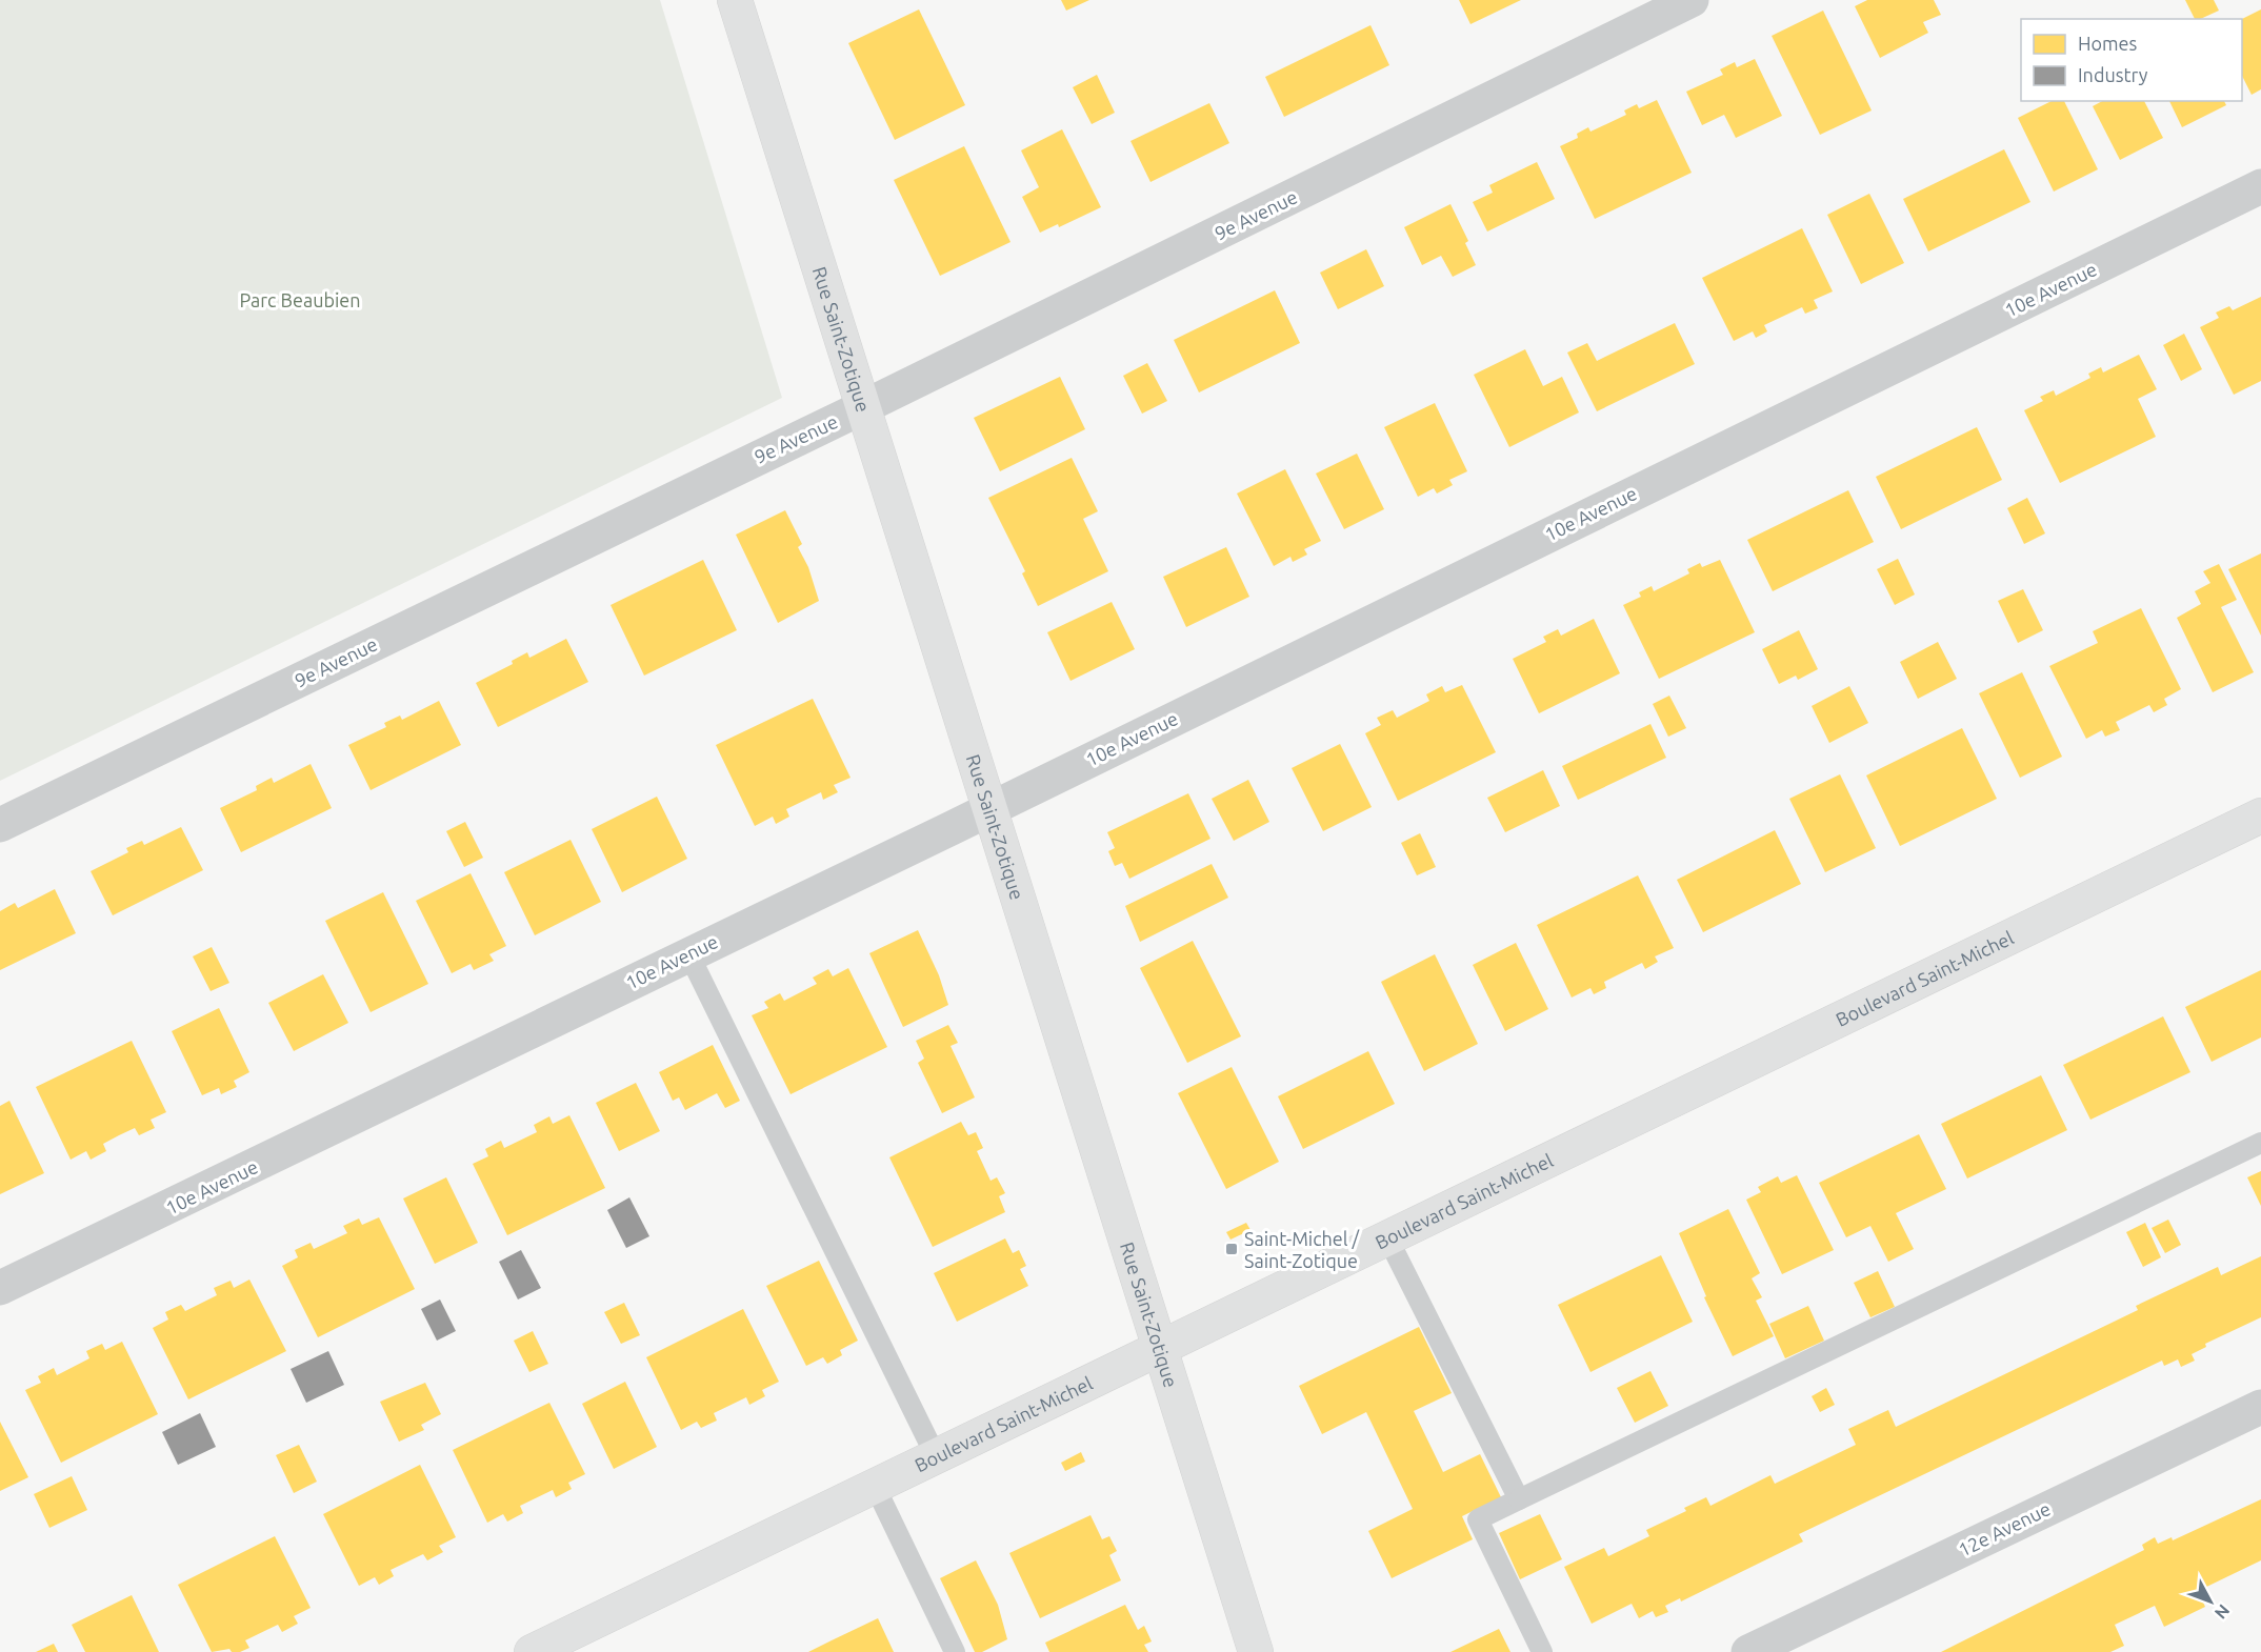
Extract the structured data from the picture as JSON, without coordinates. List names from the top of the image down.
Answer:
{
  "streets": {
    "main road": ["Rue Saint-Zotique", "Boulevard Saint-Michel"],
    "street": ["9e Avenue", "10e Avenue", "12e Avenue"]
  },
  "crossings": [
    ["9e Avenue", "Rue Saint-Zotique"],
    ["10e Avenue", "Rue Saint-Zotique"],
    ["Rue Saint-Zotique", "Boulevard Saint-Michel"]
  ],
  "parks": ["Parc Beaubien"],
  "places": {
    "transit": ["Saint-Michel / Saint-Zotique"]
  },
  "legend": ["Homes", "Industry"],
  "north": "bottom right"
}
